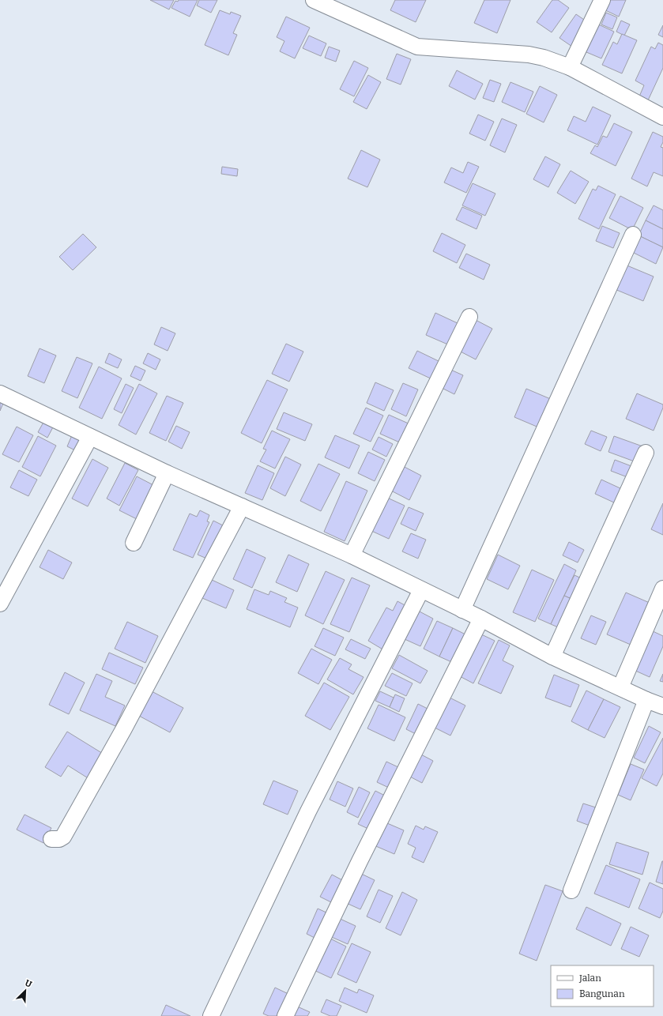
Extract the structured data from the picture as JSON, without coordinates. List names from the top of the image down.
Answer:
{
  "legend": ["Jalan", "Bangunan"],
  "north": "top right"
}
